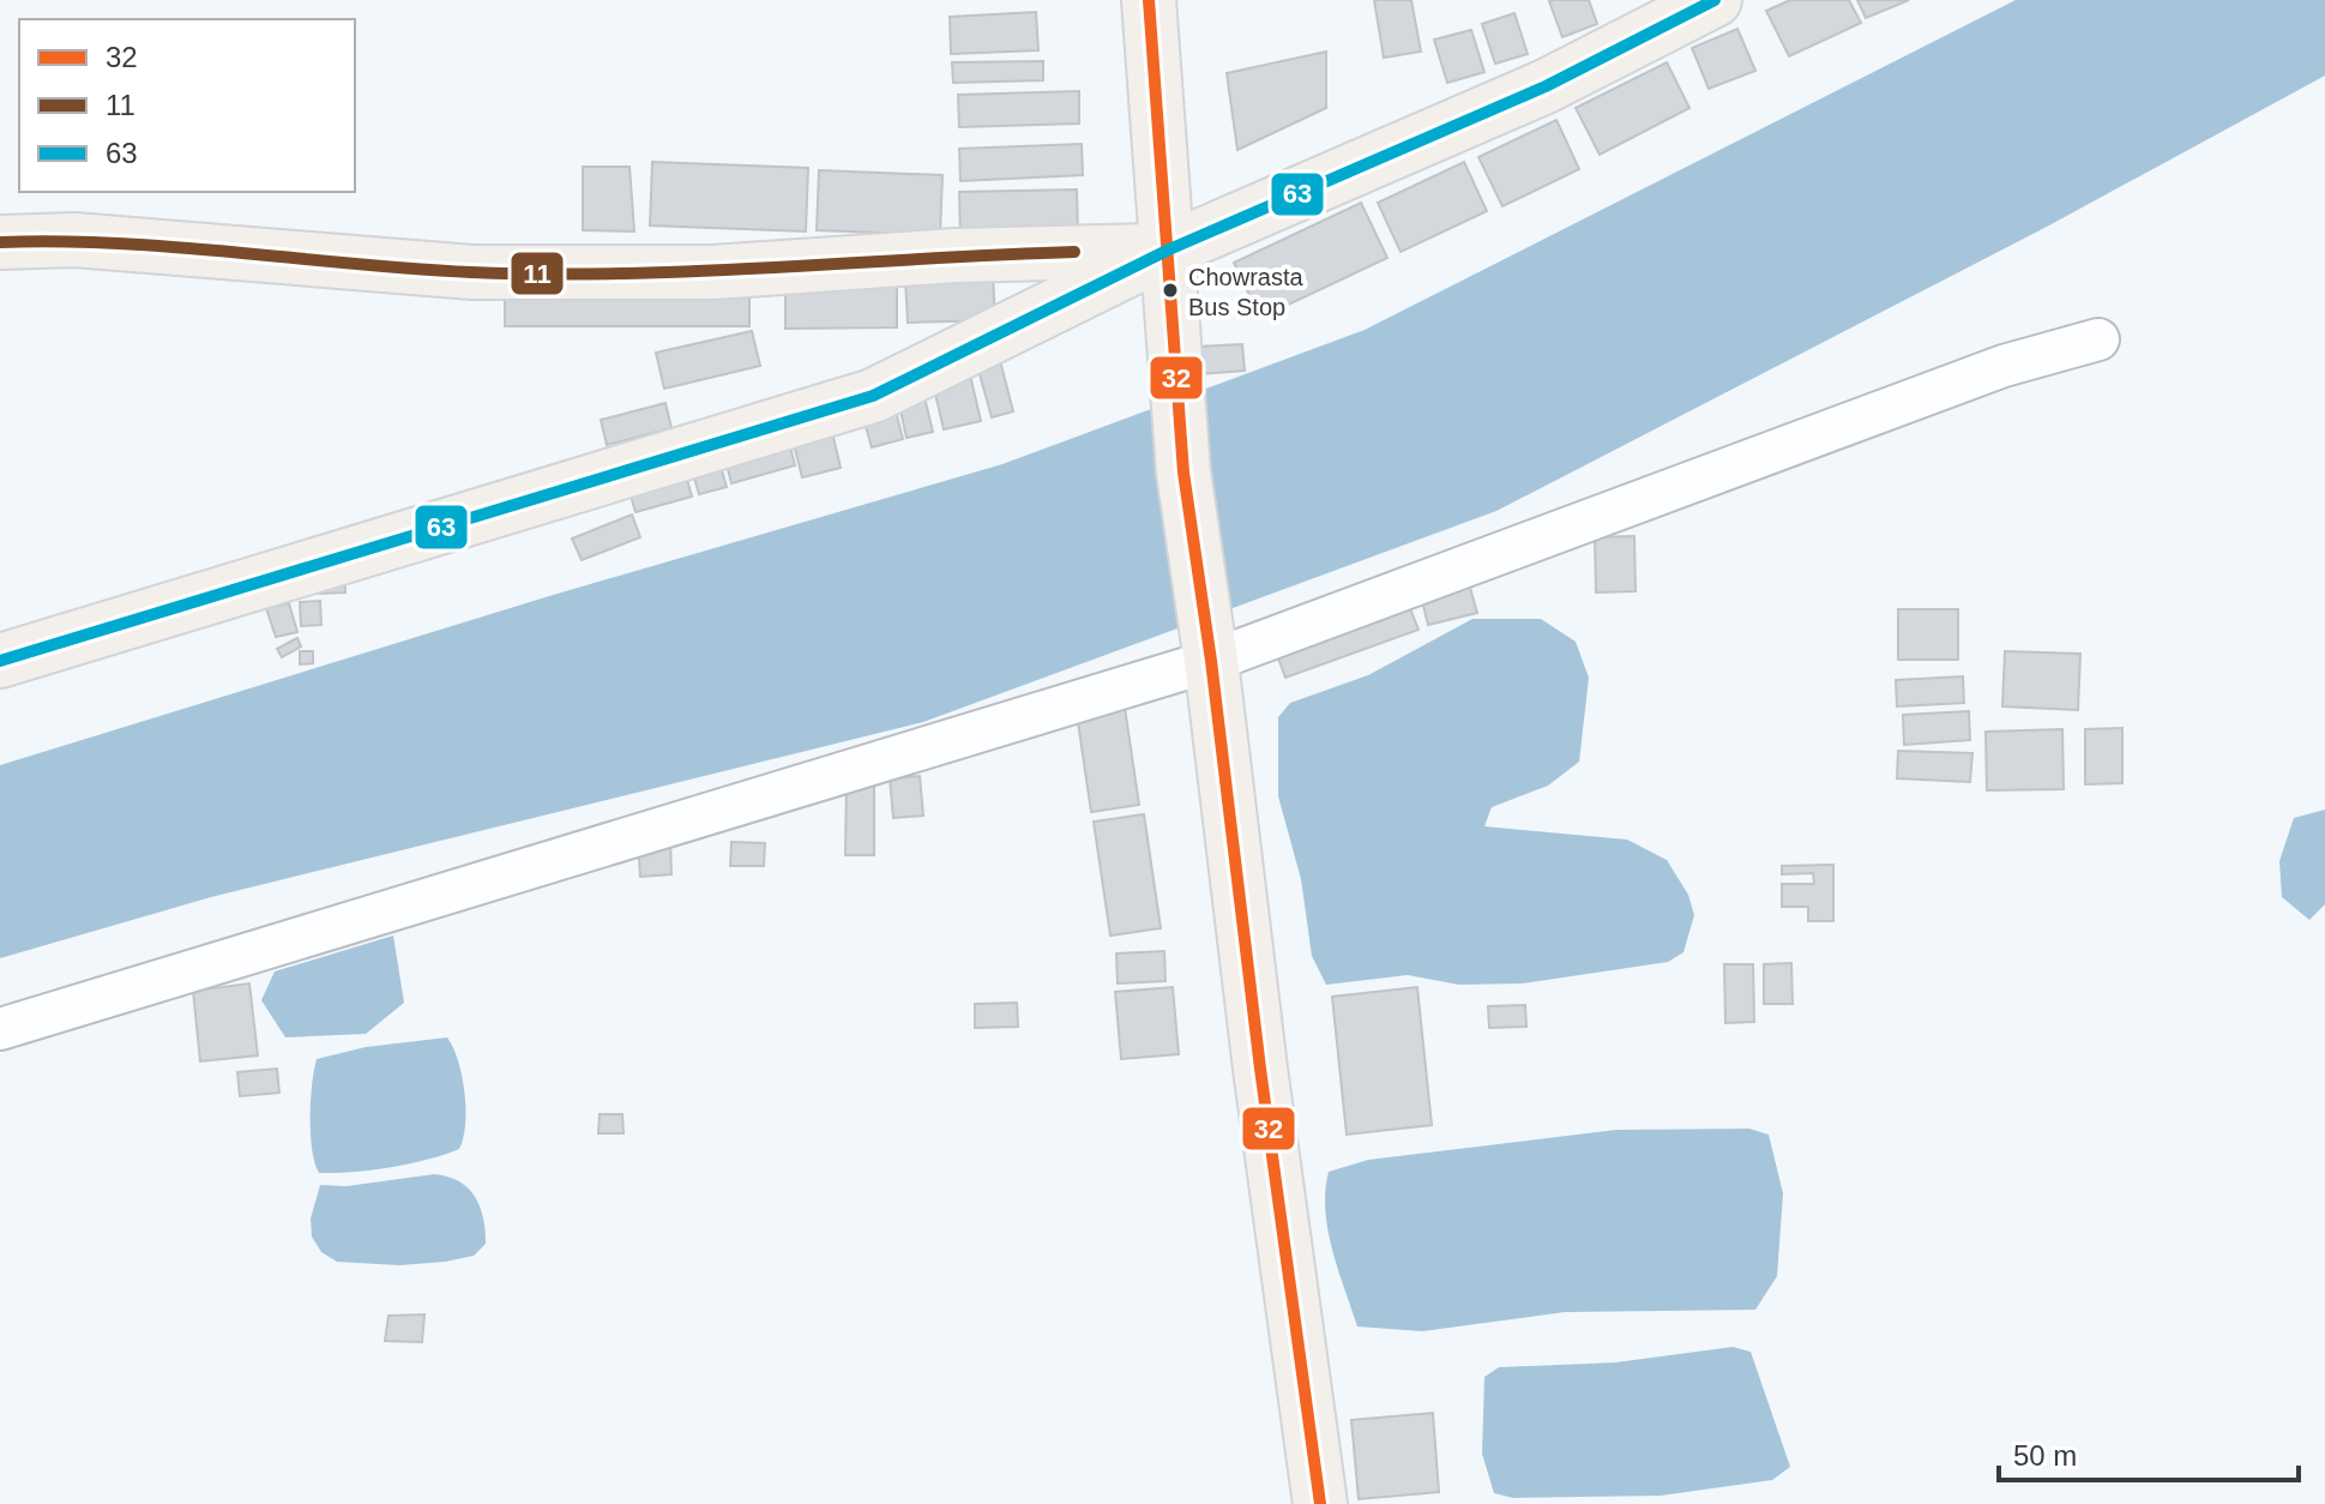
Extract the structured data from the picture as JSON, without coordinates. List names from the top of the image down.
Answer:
{
  "places": ["Chowrasta Bus Stop"],
  "lines": ["transit line 32", "transit line 63", "transit line 11"],
  "legend": ["32", "11", "63"],
  "scale_bar": "50 m"
}
